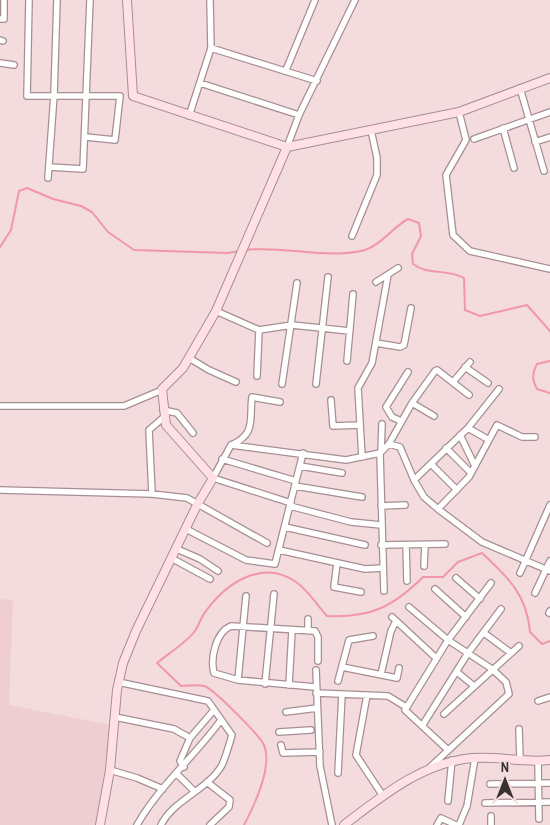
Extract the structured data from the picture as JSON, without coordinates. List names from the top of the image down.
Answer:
{
  "north": "top"
}
